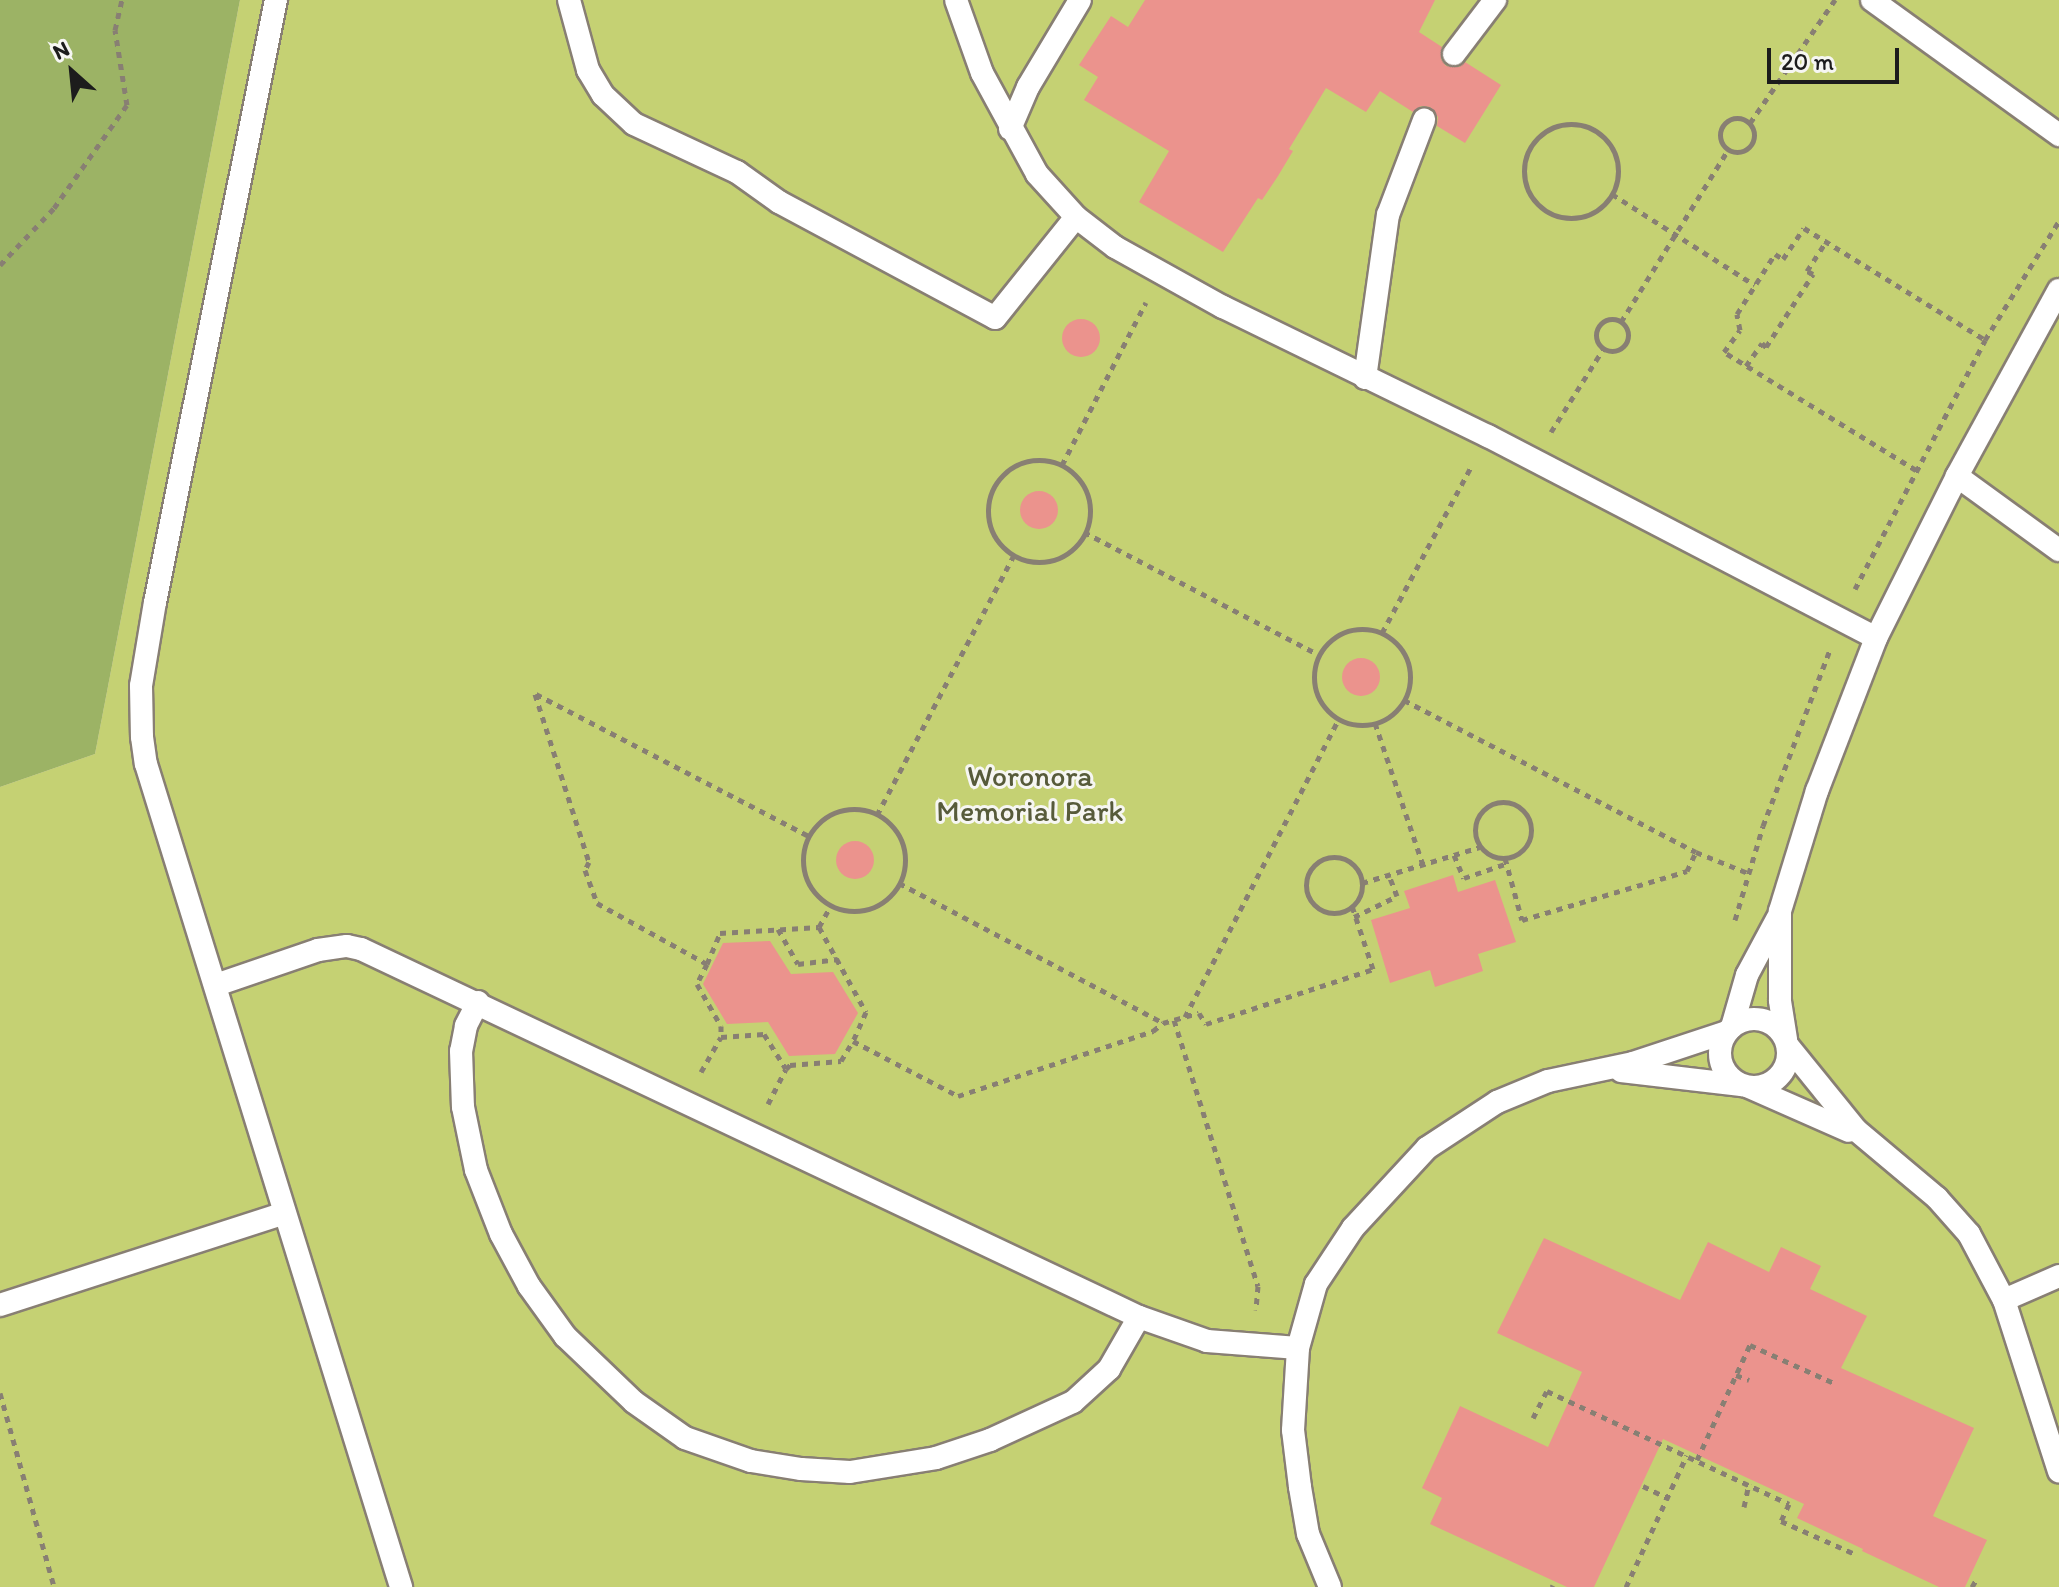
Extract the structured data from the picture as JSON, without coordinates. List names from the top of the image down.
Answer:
{
  "parks": ["Woronora Memorial Park"],
  "scale_bar": "20 m",
  "north": "top left"
}
